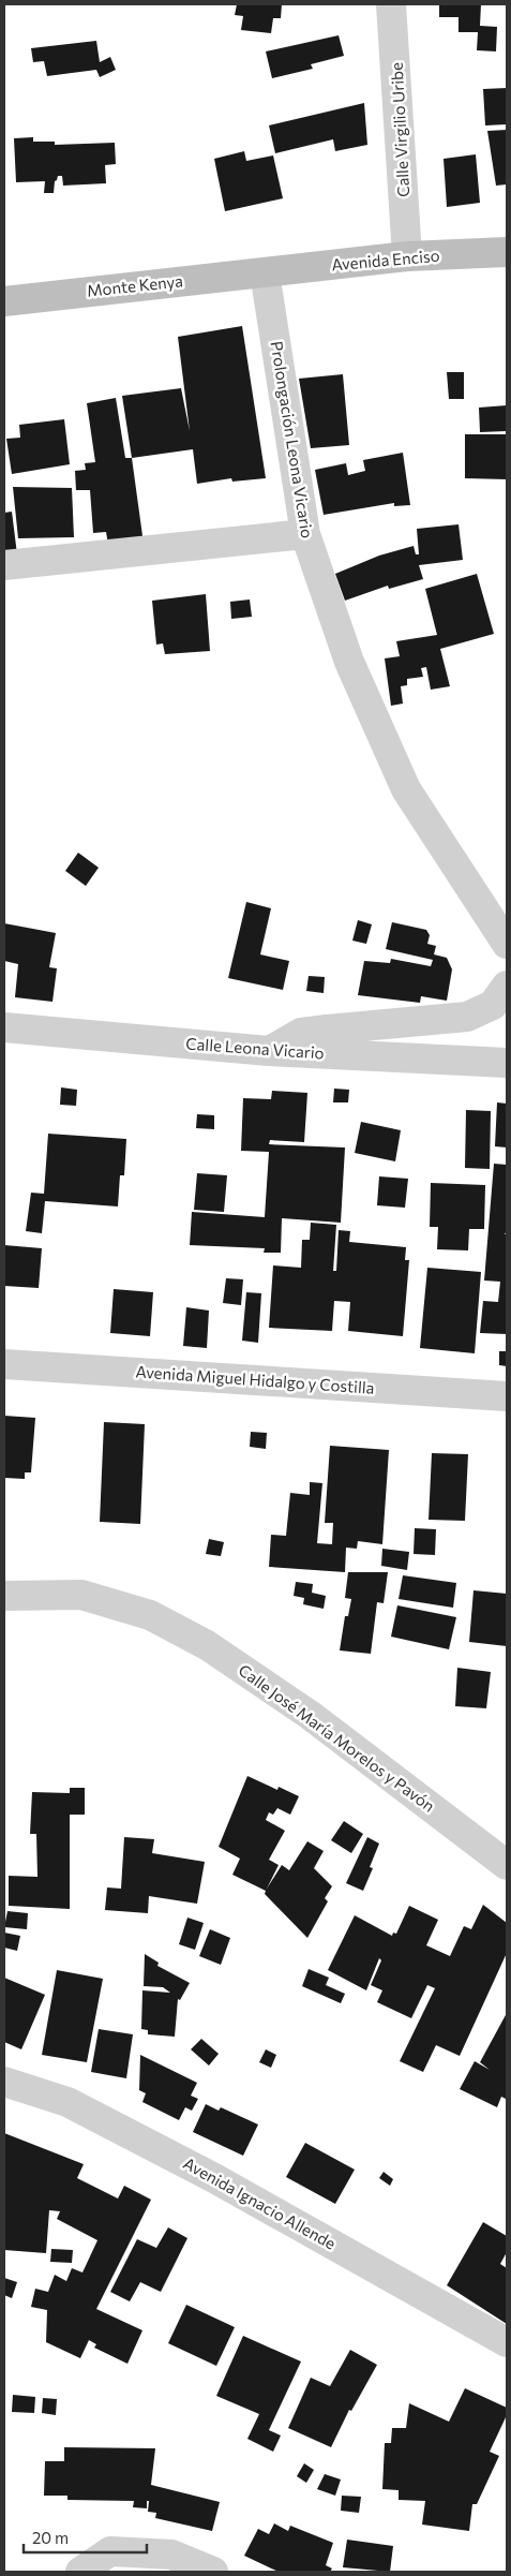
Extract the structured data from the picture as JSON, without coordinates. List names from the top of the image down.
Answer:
{
  "streets": {
    "main road": ["Avenida Enciso", "Monte Kenya"],
    "street": [
      "Calle Virgilio Uribe",
      "Prolongación Leona Vicario",
      "Calle Leona Vicario",
      "Avenida Miguel Hidalgo y Costilla",
      "Calle José María Morelos y Pavón",
      "Avenida Ignacio Allende"
    ]
  },
  "crossings": [
    ["Calle Virgilio Uribe", "Avenida Enciso"],
    ["Avenida Enciso", "Monte Kenya"],
    ["Avenida Enciso", "Prolongación Leona Vicario"],
    ["Monte Kenya", "Prolongación Leona Vicario"]
  ],
  "scale_bar": "20 m"
}
